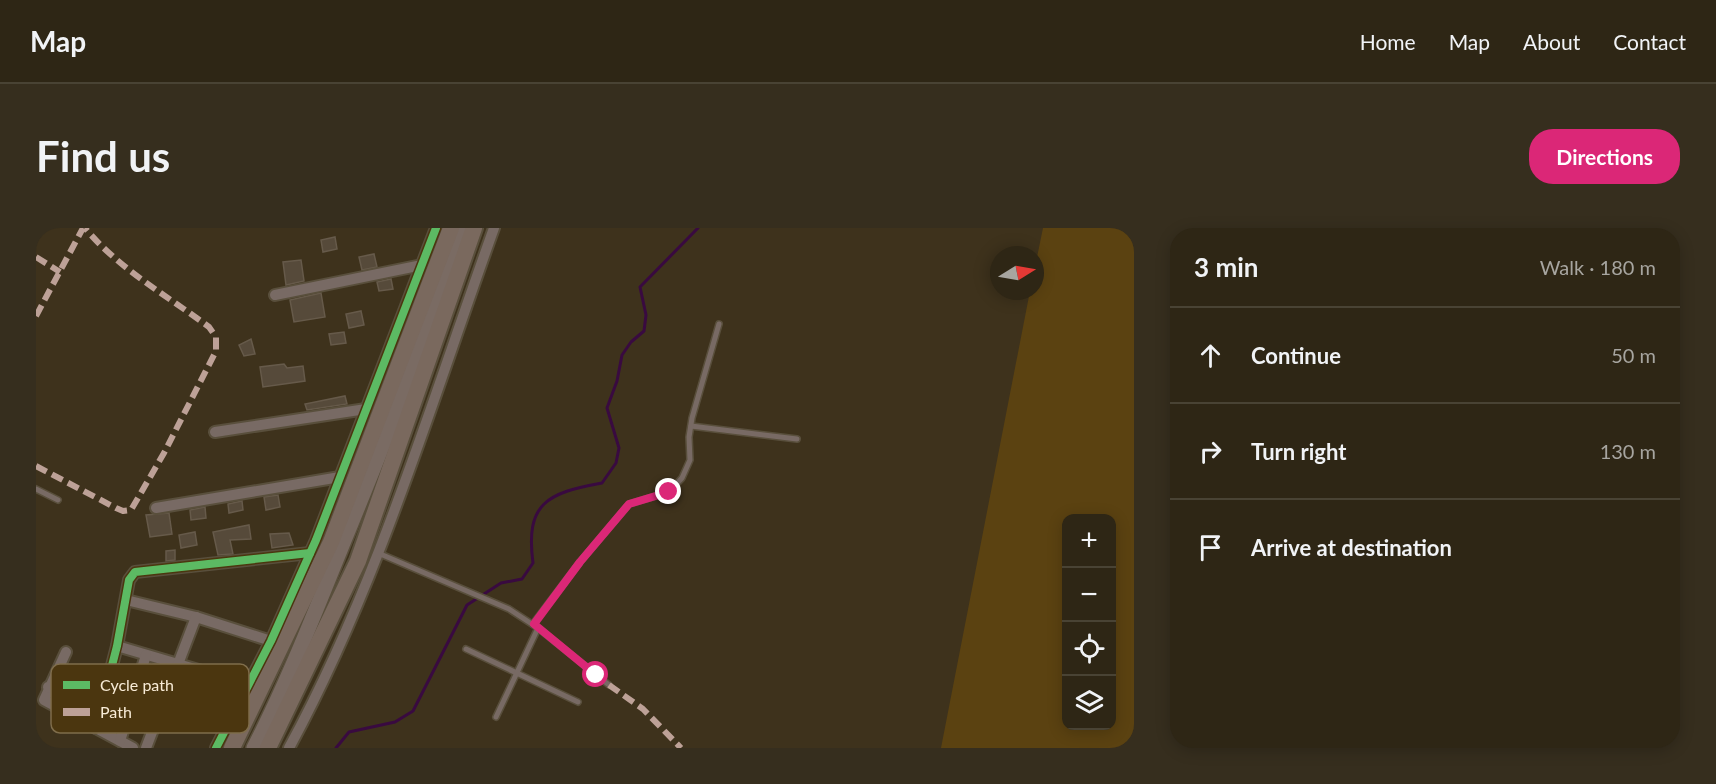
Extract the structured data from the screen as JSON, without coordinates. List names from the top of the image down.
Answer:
{
  "legend": ["Cycle path", "Path"],
  "north": "right",
  "page": {
    "header": "Map",
    "nav": [
      "Home",
      "Map",
      "About",
      "Contact"
    ],
    "buttons": "Directions",
    "title": "Find us",
    "heading": ["3 min", "Walk · 180 m"],
    "list": [
      ["Continue", "50 m"],
      ["Turn right", "130 m"],
      "Arrive at destination"
    ],
    "map_buttons": ["+", "−"]
  }
}
